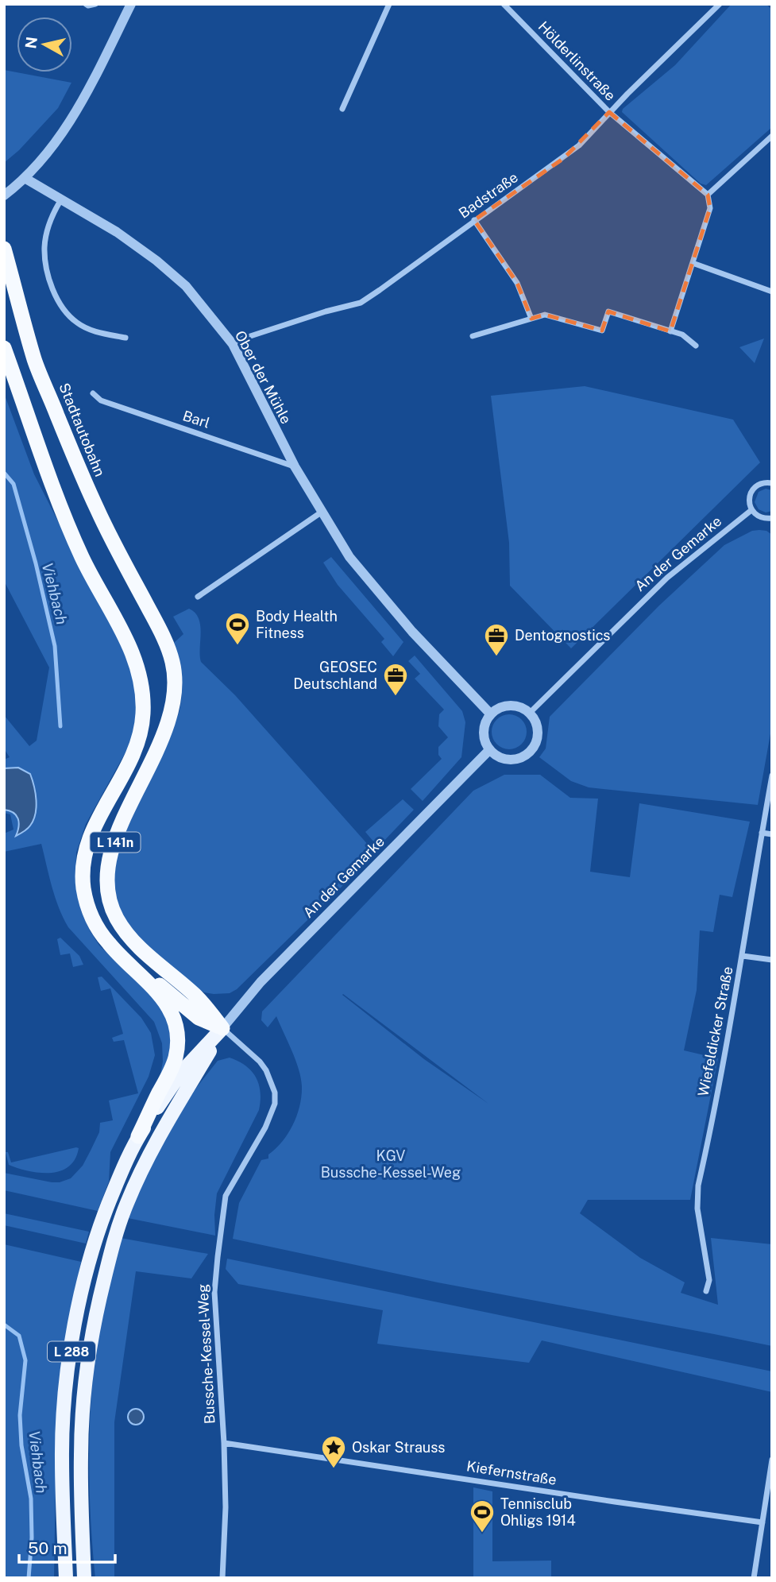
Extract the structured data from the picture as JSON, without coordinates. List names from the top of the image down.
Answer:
{
  "streets": {
    "highway": ["Stadtautobahn", "L 141n", "L 288"],
    "street": [
      "Hölderlinstraße",
      "Badstraße",
      "Ober der Mühle",
      "Barl",
      "An der Gemarke",
      "Wiefeldicker Straße",
      "Bussche-Kessel-Weg",
      "Kiefernstraße"
    ]
  },
  "crossings": [
    ["Hölderlinstraße", "Badstraße"],
    ["Badstraße", "Ober der Mühle"],
    ["Ober der Mühle", "Barl"],
    ["Ober der Mühle", "An der Gemarke"],
    ["Stadtautobahn", "An der Gemarke"],
    ["Stadtautobahn", "L 288"],
    ["Stadtautobahn", "Bussche-Kessel-Weg"],
    ["An der Gemarke", "L 288"],
    ["An der Gemarke", "Bussche-Kessel-Weg"],
    ["L 141n", "L 288"],
    ["L 288", "Bussche-Kessel-Weg"],
    ["Bussche-Kessel-Weg", "Kiefernstraße"]
  ],
  "water": ["Viehbach"],
  "parks": ["KGV Bussche-Kessel-Weg"],
  "places": {
    "sports": ["Body Health Fitness", "Tennisclub Ohligs 1914"],
    "office": ["Dentognostics", "GEOSEC Deutschland"],
    "place": ["Oskar Strauss"]
  },
  "scale_bar": "50 m",
  "north": "left"
}
